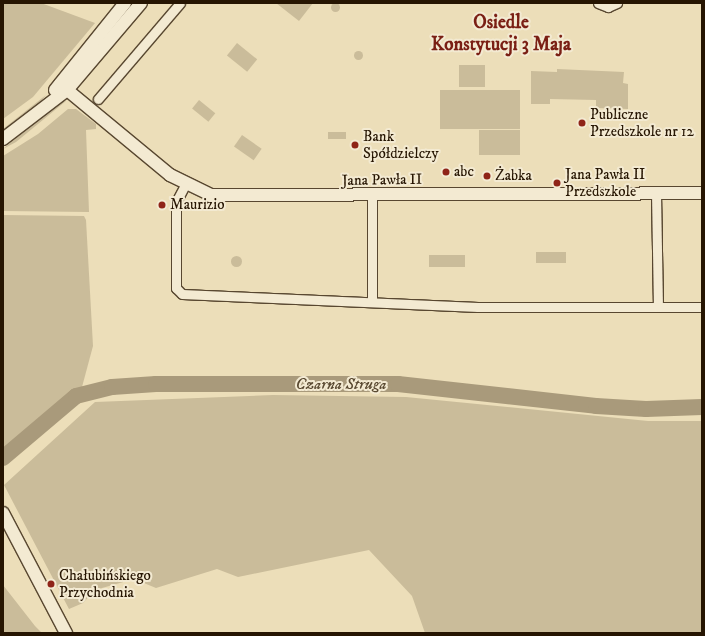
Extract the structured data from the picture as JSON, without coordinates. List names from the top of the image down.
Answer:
{
  "streets": {
    "street": ["Jana Pawła II"]
  },
  "districts": ["Osiedle Konstytucji 3 Maja"],
  "water": ["Czarna Struga"],
  "places": [
    "Publiczne Przedszkole nr 12",
    "Bank Spółdzielczy",
    "abc",
    "Żabka",
    "Jana Pawła II Przedszkole",
    "Maurizio",
    "Chałubińskiego Przychodnia"
  ]
}
